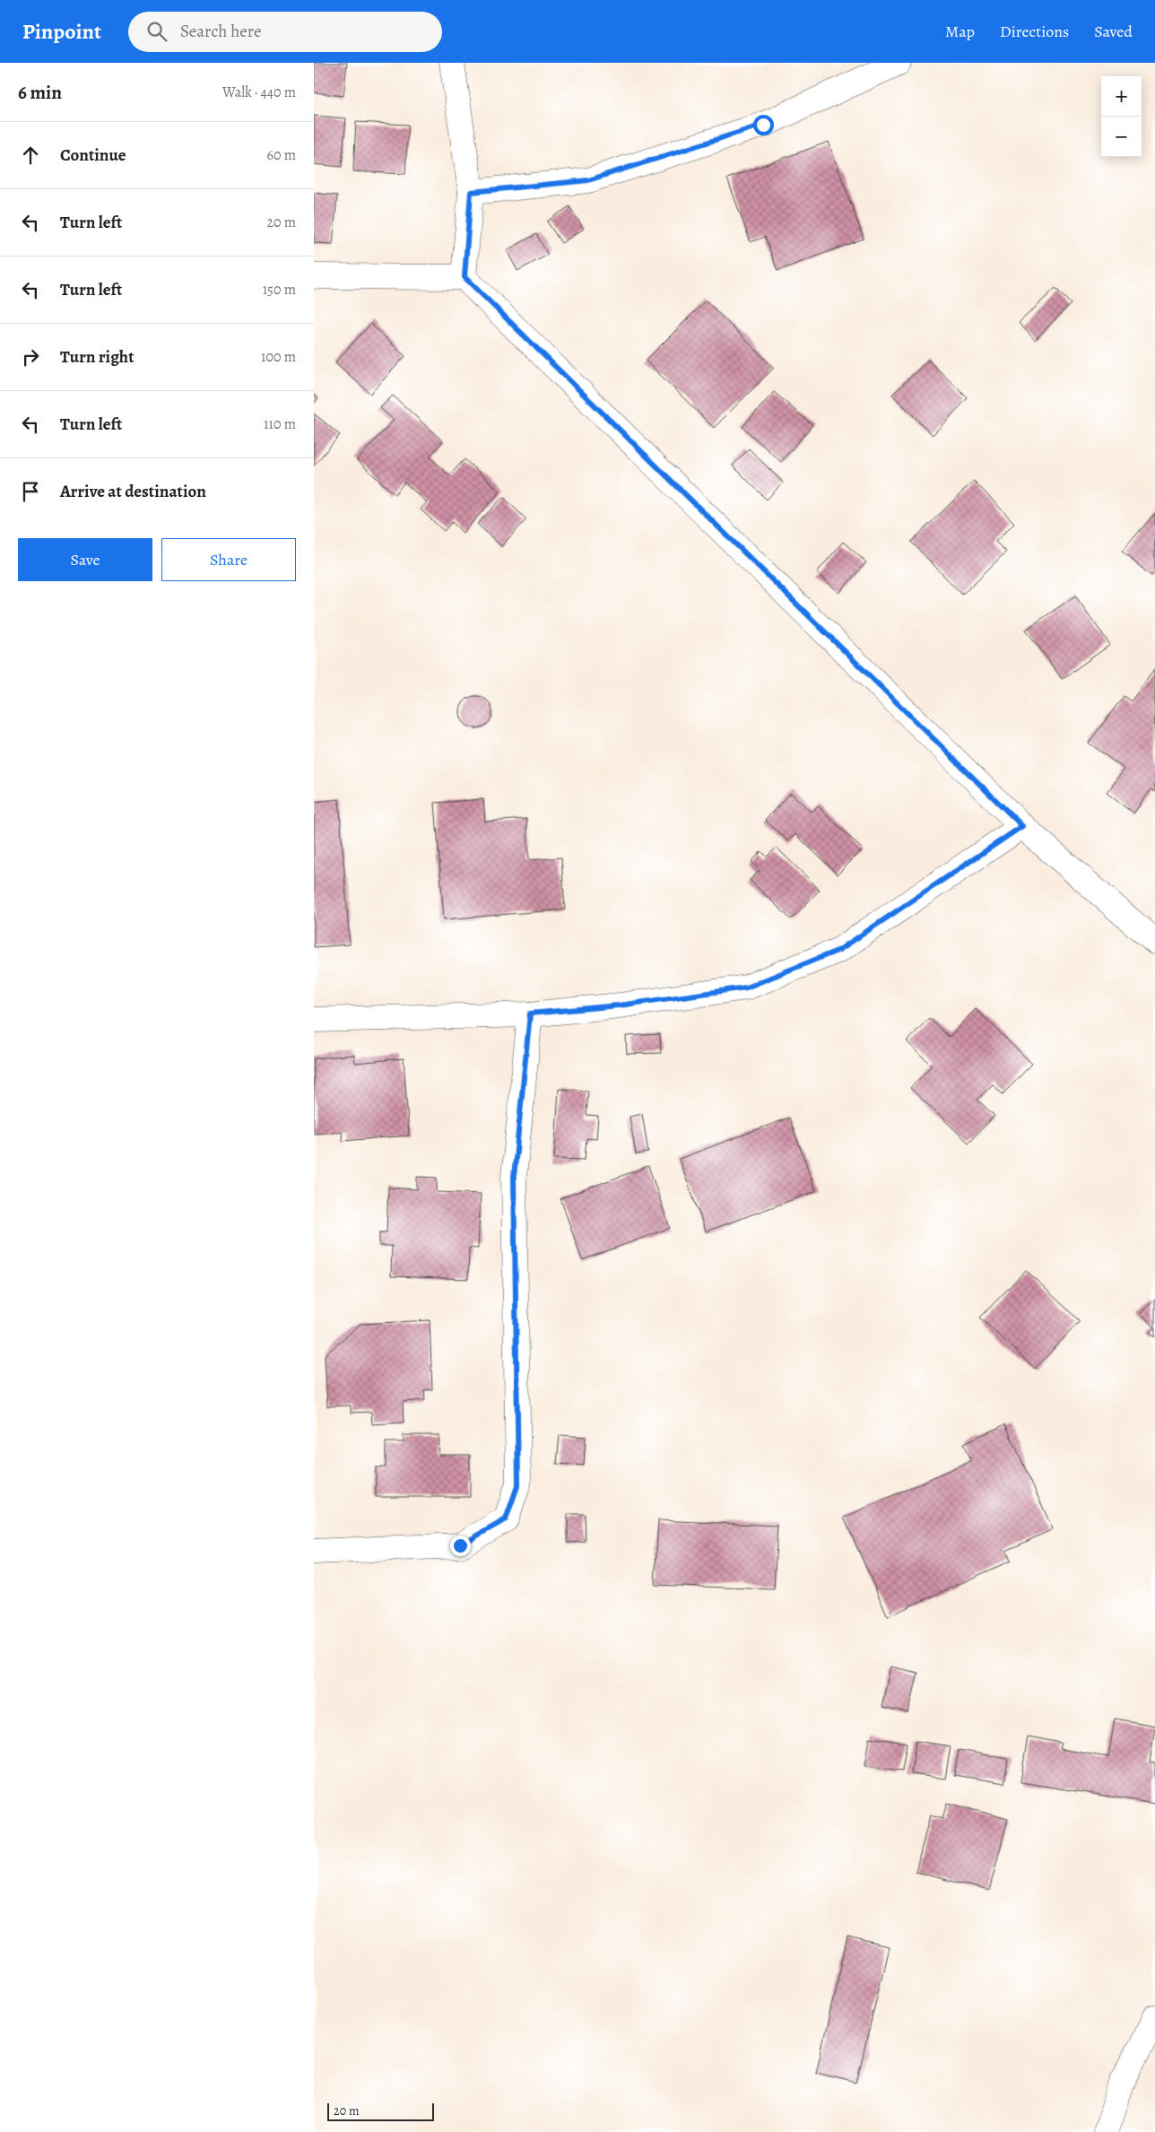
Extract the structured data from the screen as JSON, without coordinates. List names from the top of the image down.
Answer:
{
  "scale_bar": "20 m",
  "page": {
    "header": "Pinpoint",
    "search": "Search here",
    "nav": ["Map", "Directions", "Saved"],
    "heading": ["6 min", "Walk · 440 m"],
    "map_buttons": ["+", "−"],
    "list": [
      ["Continue", "60 m"],
      ["Turn left", "20 m"],
      ["Turn left", "150 m"],
      ["Turn right", "100 m"],
      ["Turn left", "110 m"],
      "Arrive at destination"
    ],
    "buttons": ["Save", "Share"],
    "scale": "20 m"
  }
}
